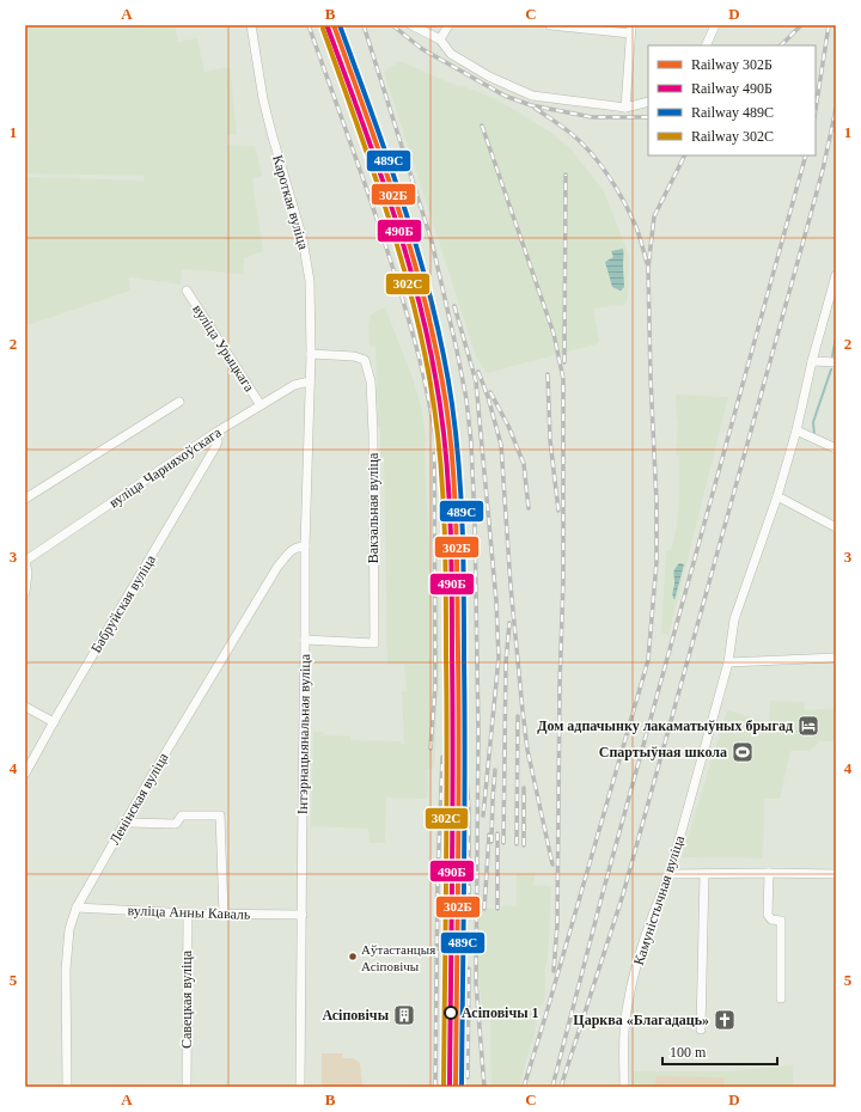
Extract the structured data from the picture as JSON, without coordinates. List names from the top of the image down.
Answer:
{
  "streets": {
    "street": [
      "Кароткая вуліца",
      "вуліца Урыцкага",
      "вуліца Чарняхоўскага",
      "Вакзальная вуліца",
      "Бабруйская вуліца",
      "Інтэрнацыянальная вуліца",
      "Ленінская вуліца",
      "Камуністычная вуліца",
      "вуліца Анны Каваль",
      "Савецкая вуліца"
    ]
  },
  "crossings": [
    ["Кароткая вуліца", "вуліца Чарняхоўскага"],
    ["Кароткая вуліца", "Вакзальная вуліца"],
    ["Кароткая вуліца", "Інтэрнацыянальная вуліца"],
    ["вуліца Урыцкага", "вуліца Чарняхоўскага"],
    ["вуліца Чарняхоўскага", "Бабруйская вуліца"],
    ["вуліца Чарняхоўскага", "Інтэрнацыянальная вуліца"],
    ["Вакзальная вуліца", "Інтэрнацыянальная вуліца"],
    ["Інтэрнацыянальная вуліца", "Ленінская вуліца"],
    ["Інтэрнацыянальная вуліца", "вуліца Анны Каваль"],
    ["Ленінская вуліца", "вуліца Анны Каваль"],
    ["вуліца Анны Каваль", "Савецкая вуліца"]
  ],
  "places": {
    "hotel": ["Дом адпачынку лакаматыўных брыгад"],
    "sports": ["Спартыўная школа"],
    "other": ["Аўтастанцыя Асіповічы", "Асіповічы 1"],
    "building": ["Асіповічы"],
    "church": ["Царква «Благадаць»"]
  },
  "lines": [
    "rail line 302Б",
    "rail line 489С",
    "rail line 490Б",
    "rail line 302С"
  ],
  "legend": [
    "Railway 302Б",
    "Railway 490Б",
    "Railway 489С",
    "Railway 302С"
  ],
  "scale_bar": "100 m",
  "grid": {
    "columns": [
      "A",
      "B",
      "C",
      "D"
    ],
    "rows": [
      "1",
      "2",
      "3",
      "4",
      "5"
    ]
  }
}
